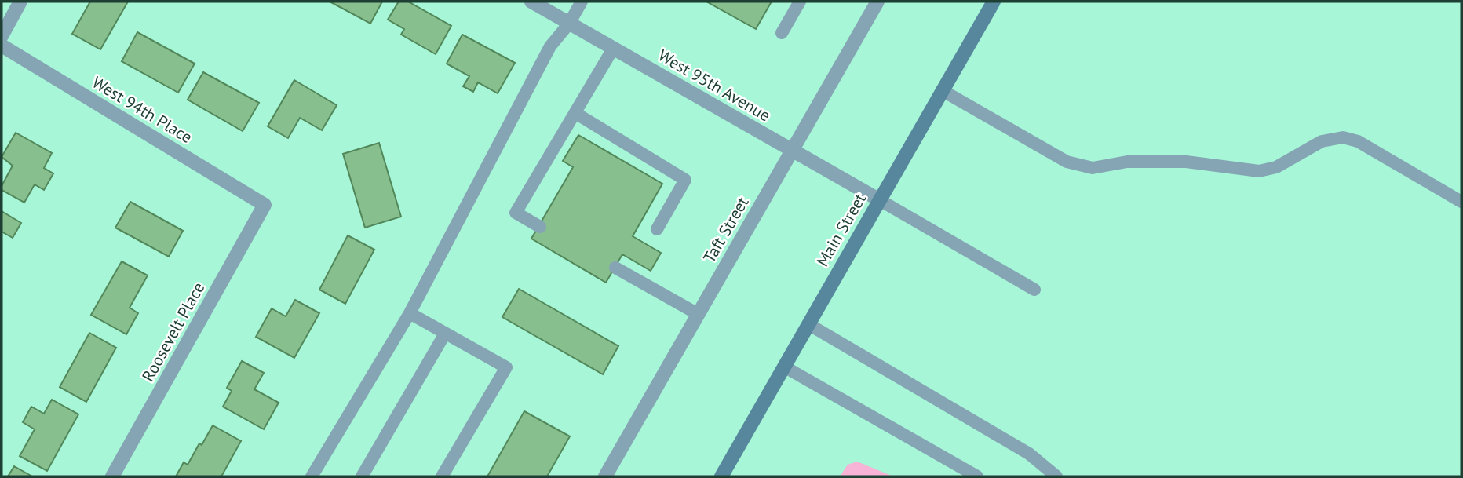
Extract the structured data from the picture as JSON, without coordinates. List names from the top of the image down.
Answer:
{
  "streets": {
    "main road": ["Main Street"],
    "street": [
      "West 95th Avenue",
      "West 94th Place",
      "Taft Street",
      "Roosevelt Place"
    ]
  },
  "crossings": [
    ["West 95th Avenue", "Taft Street"],
    ["West 95th Avenue", "Main Street"],
    ["West 94th Place", "Roosevelt Place"]
  ]
}
